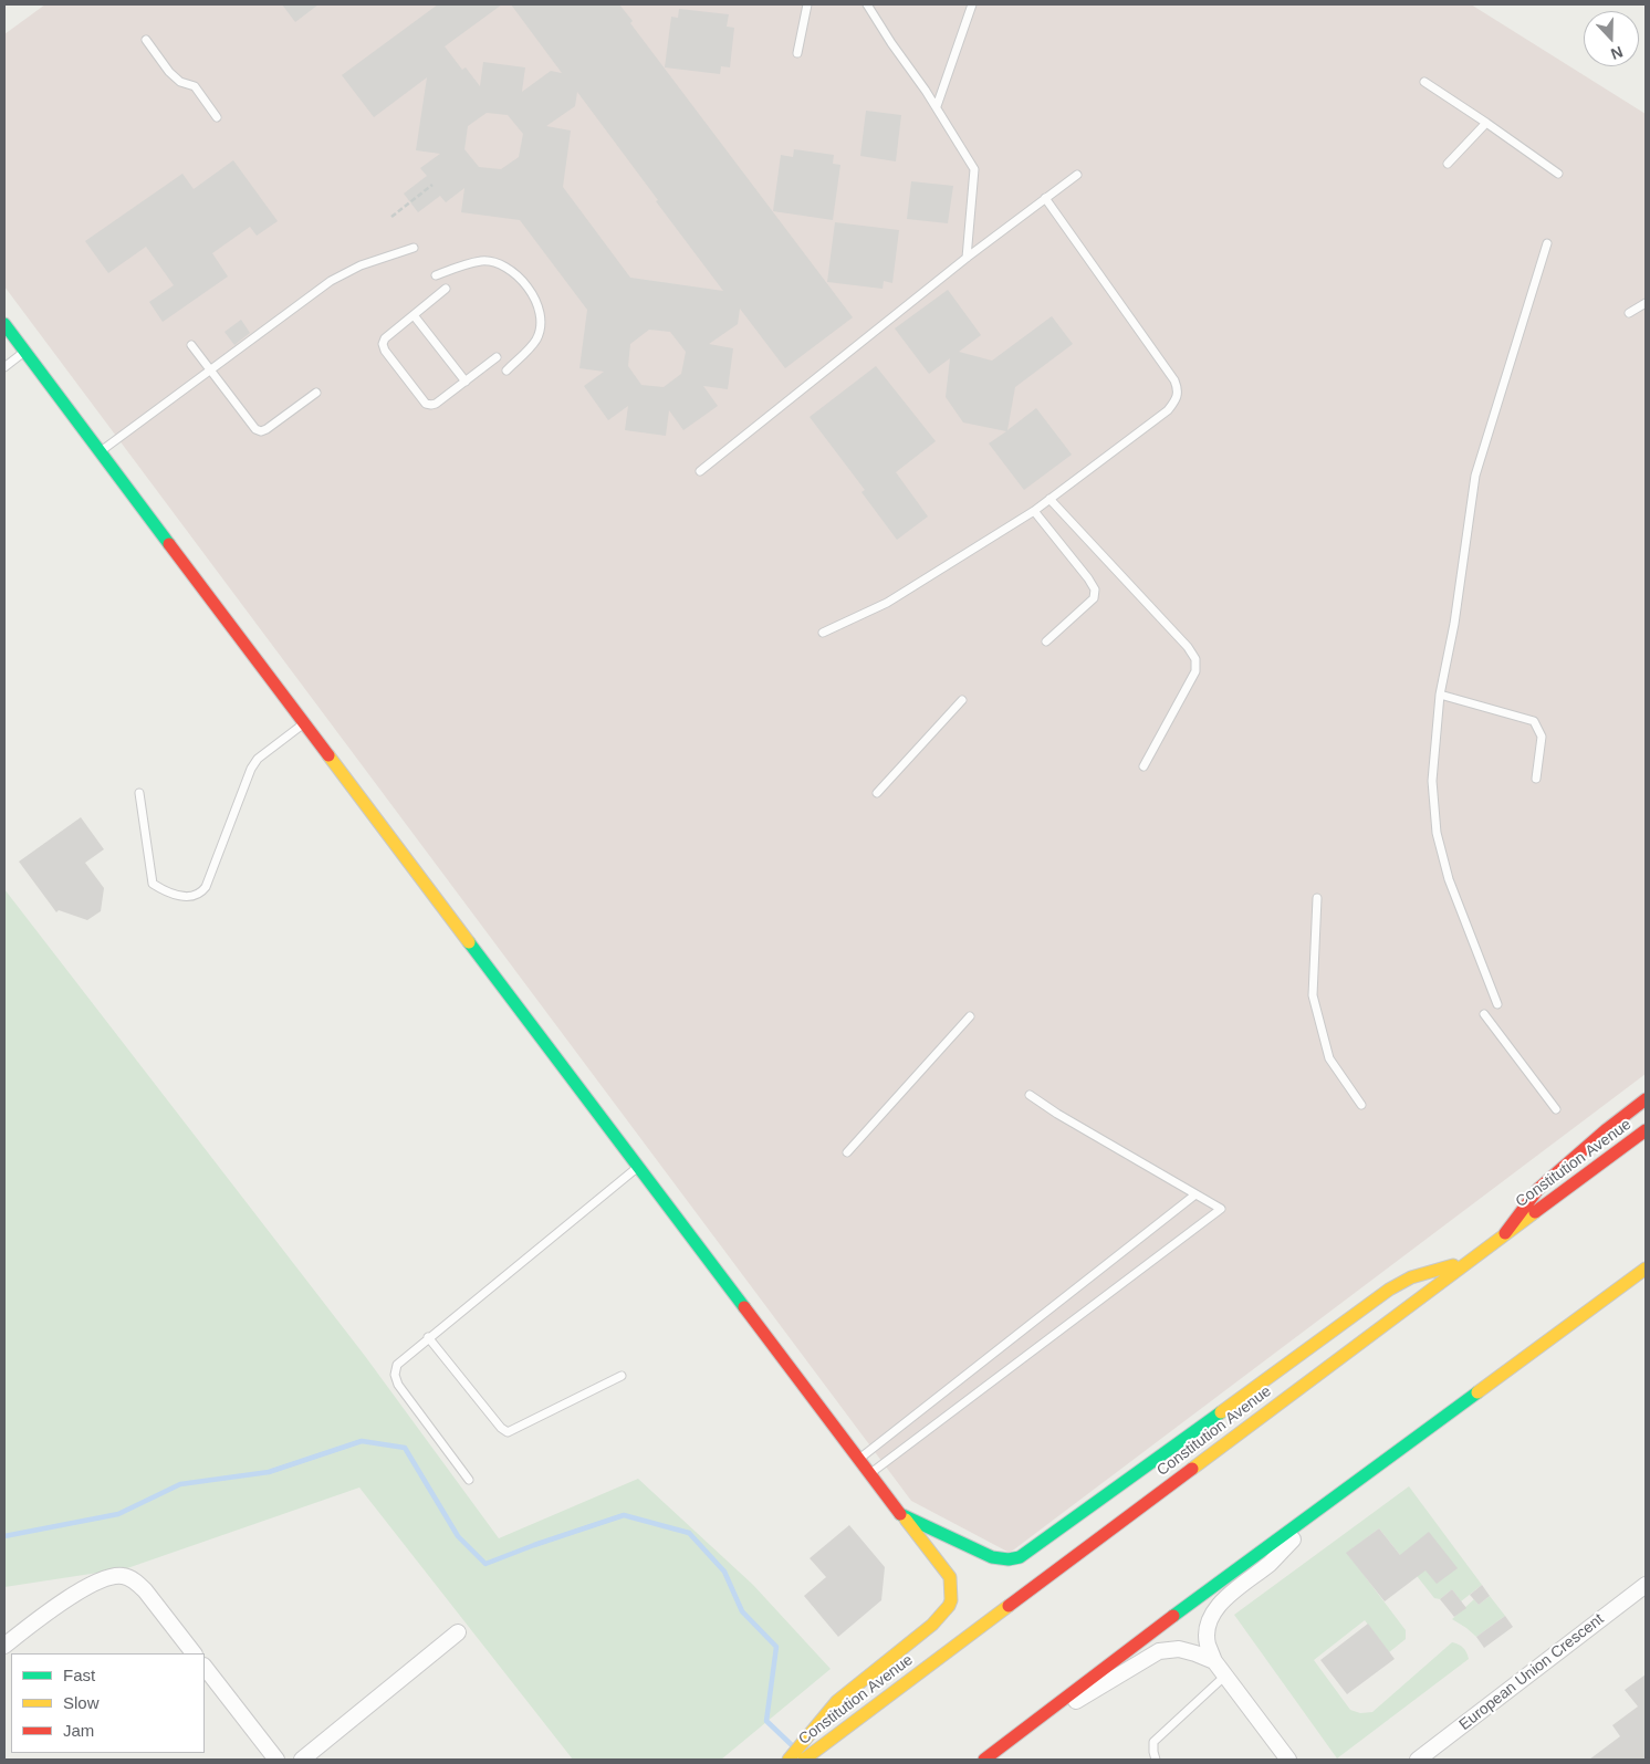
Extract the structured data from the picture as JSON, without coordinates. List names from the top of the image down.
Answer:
{
  "streets": {
    "main road": ["Constitution Avenue"],
    "street": ["European Union Crescent"]
  },
  "legend": ["Fast", "Slow", "Jam"],
  "north": "bottom"
}
